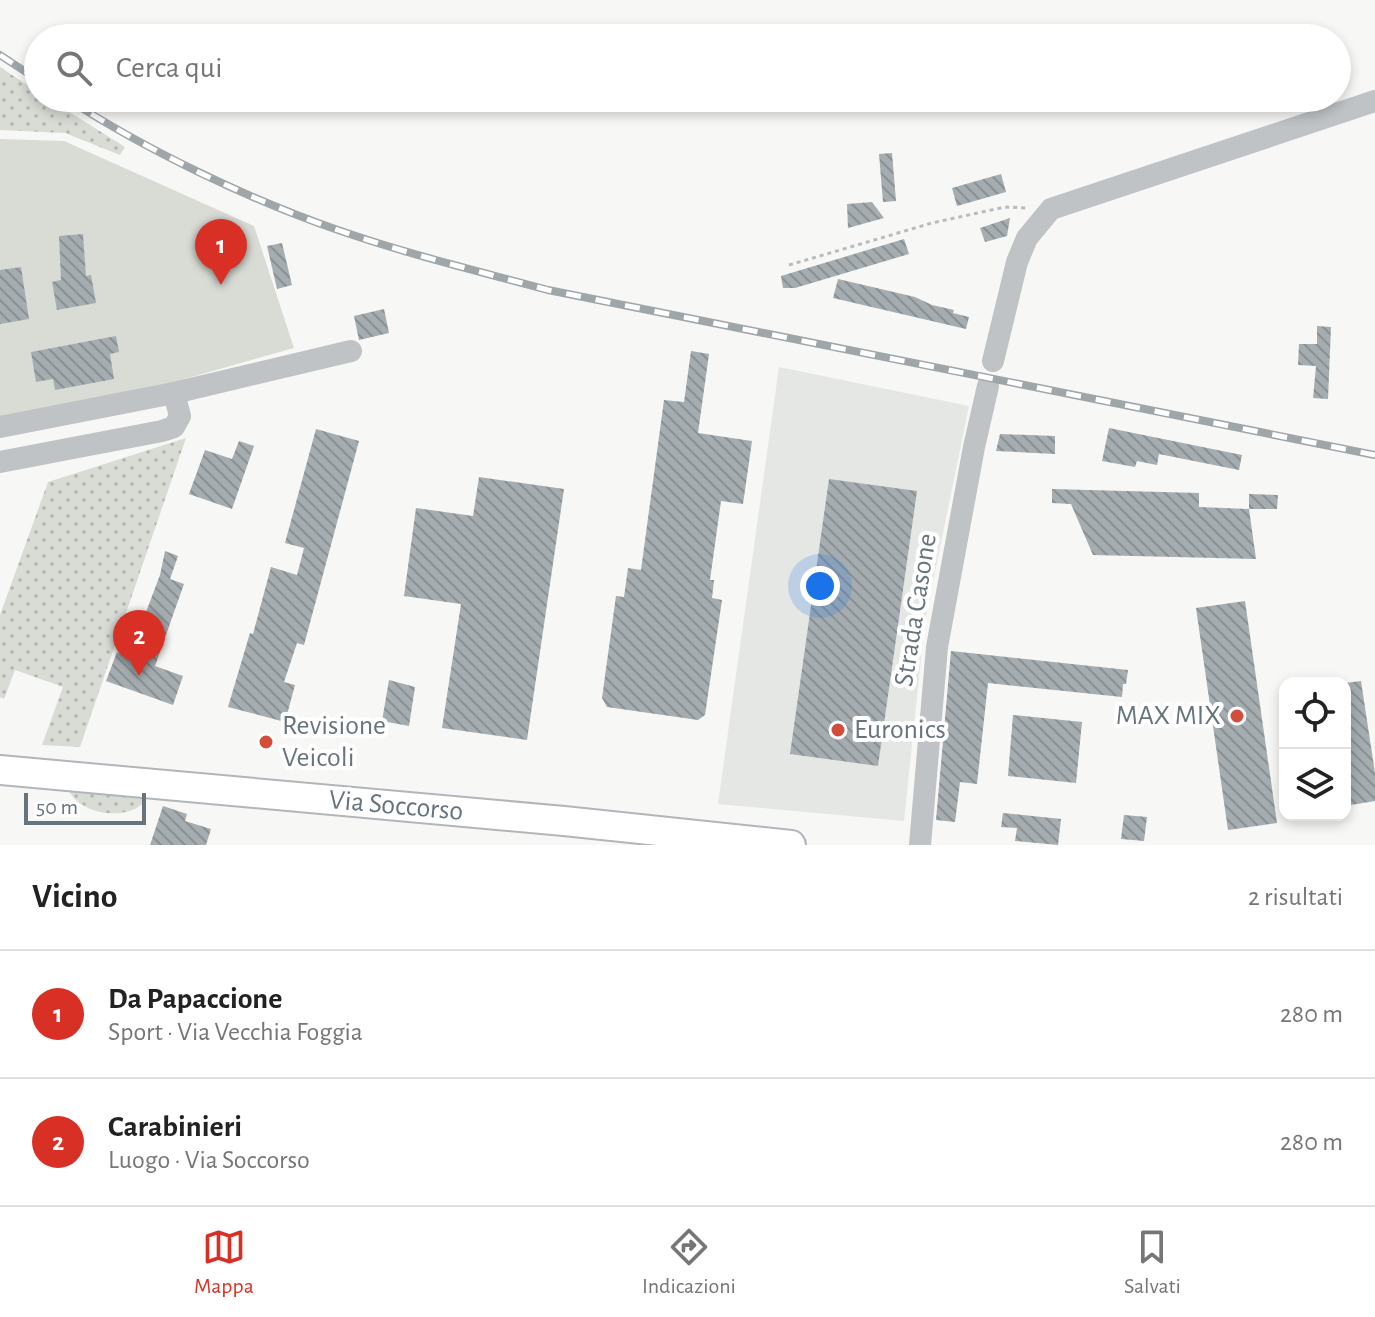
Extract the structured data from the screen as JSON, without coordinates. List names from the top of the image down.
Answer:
{
  "streets": {
    "main road": ["Via Soccorso"],
    "street": ["Strada Casone"]
  },
  "places": ["MAX MIX", "Euronics", "Revisione Veicoli"],
  "scale_bar": "50 m",
  "page": {
    "search": "Cerca qui",
    "pins": ["1", "2"],
    "scale": "50 m",
    "heading": ["Vicino", "2 risultati"],
    "list": [
      {
        "mark": "1",
        "name": "Da Papaccione",
        "note": "Sport · Via Vecchia Foggia",
        "value": "280 m"
      },
      {
        "mark": "2",
        "name": "Carabinieri",
        "note": "Luogo · Via Soccorso",
        "value": "280 m"
      }
    ],
    "nav": ["Mappa", "Indicazioni", "Salvati"]
  }
}
